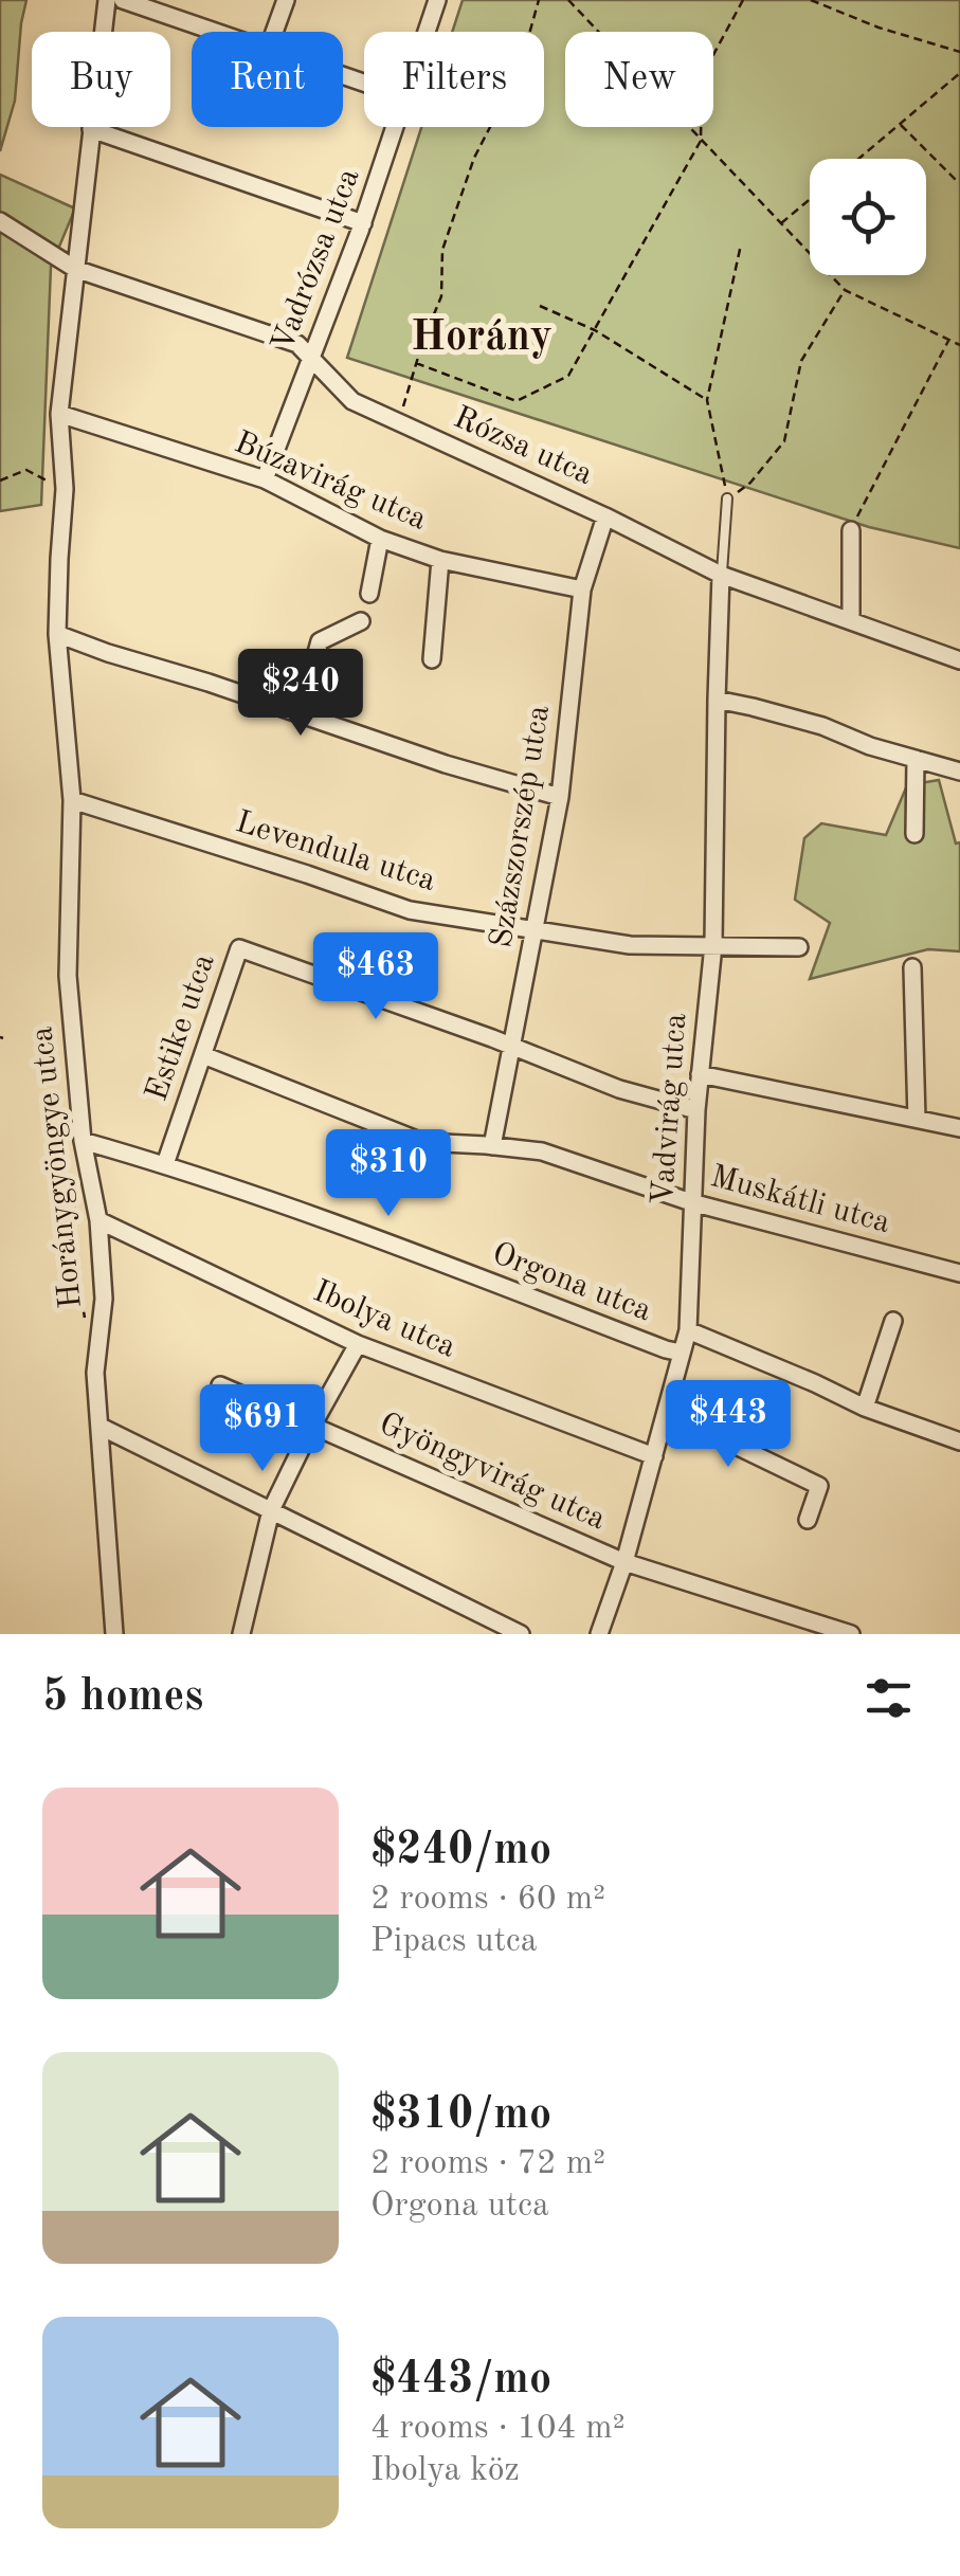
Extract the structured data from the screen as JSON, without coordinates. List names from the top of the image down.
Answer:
{
  "streets": {
    "street": [
      "Vadrózsa utca",
      "Rózsa utca",
      "Búzavirág utca",
      "Százszorszép utca",
      "Levendula utca",
      "Estike utca",
      "Vadvirág utca",
      "Horánygyöngye utca",
      "Muskátli utca",
      "Orgona utca",
      "Ibolya utca",
      "Gyöngyvirág utca"
    ]
  },
  "crossings": [
    ["Vadrózsa utca", "Rózsa utca"],
    ["Vadrózsa utca", "Búzavirág utca"],
    ["Rózsa utca", "Százszorszép utca"],
    ["Rózsa utca", "Vadvirág utca"],
    ["Rózsa utca", "Horánygyöngye utca"],
    ["Búzavirág utca", "Százszorszép utca"],
    ["Búzavirág utca", "Horánygyöngye utca"],
    ["Százszorszép utca", "Levendula utca"],
    ["Százszorszép utca", "Estike utca"],
    ["Százszorszép utca", "Muskátli utca"],
    ["Levendula utca", "Vadvirág utca"],
    ["Levendula utca", "Horánygyöngye utca"],
    ["Estike utca", "Vadvirág utca"],
    ["Estike utca", "Muskátli utca"],
    ["Estike utca", "Orgona utca"],
    ["Vadvirág utca", "Muskátli utca"],
    ["Vadvirág utca", "Orgona utca"],
    ["Vadvirág utca", "Ibolya utca"],
    ["Vadvirág utca", "Gyöngyvirág utca"],
    ["Horánygyöngye utca", "Orgona utca"],
    ["Horánygyöngye utca", "Ibolya utca"]
  ],
  "districts": ["Horány"],
  "page": {
    "chip": [
      "Buy",
      "Rent",
      "Filters",
      "New"
    ],
    "price": [
      "$240",
      "$463",
      "$310",
      "$443",
      "$691"
    ],
    "heading": "5 homes",
    "list": [
      {
        "name": "$240/mo",
        "note": "2 rooms · 60 m² · Pipacs utca"
      },
      {
        "name": "$310/mo",
        "note": "2 rooms · 72 m² · Orgona utca"
      },
      {
        "name": "$443/mo",
        "note": "4 rooms · 104 m² · Ibolya köz"
      }
    ]
  }
}
